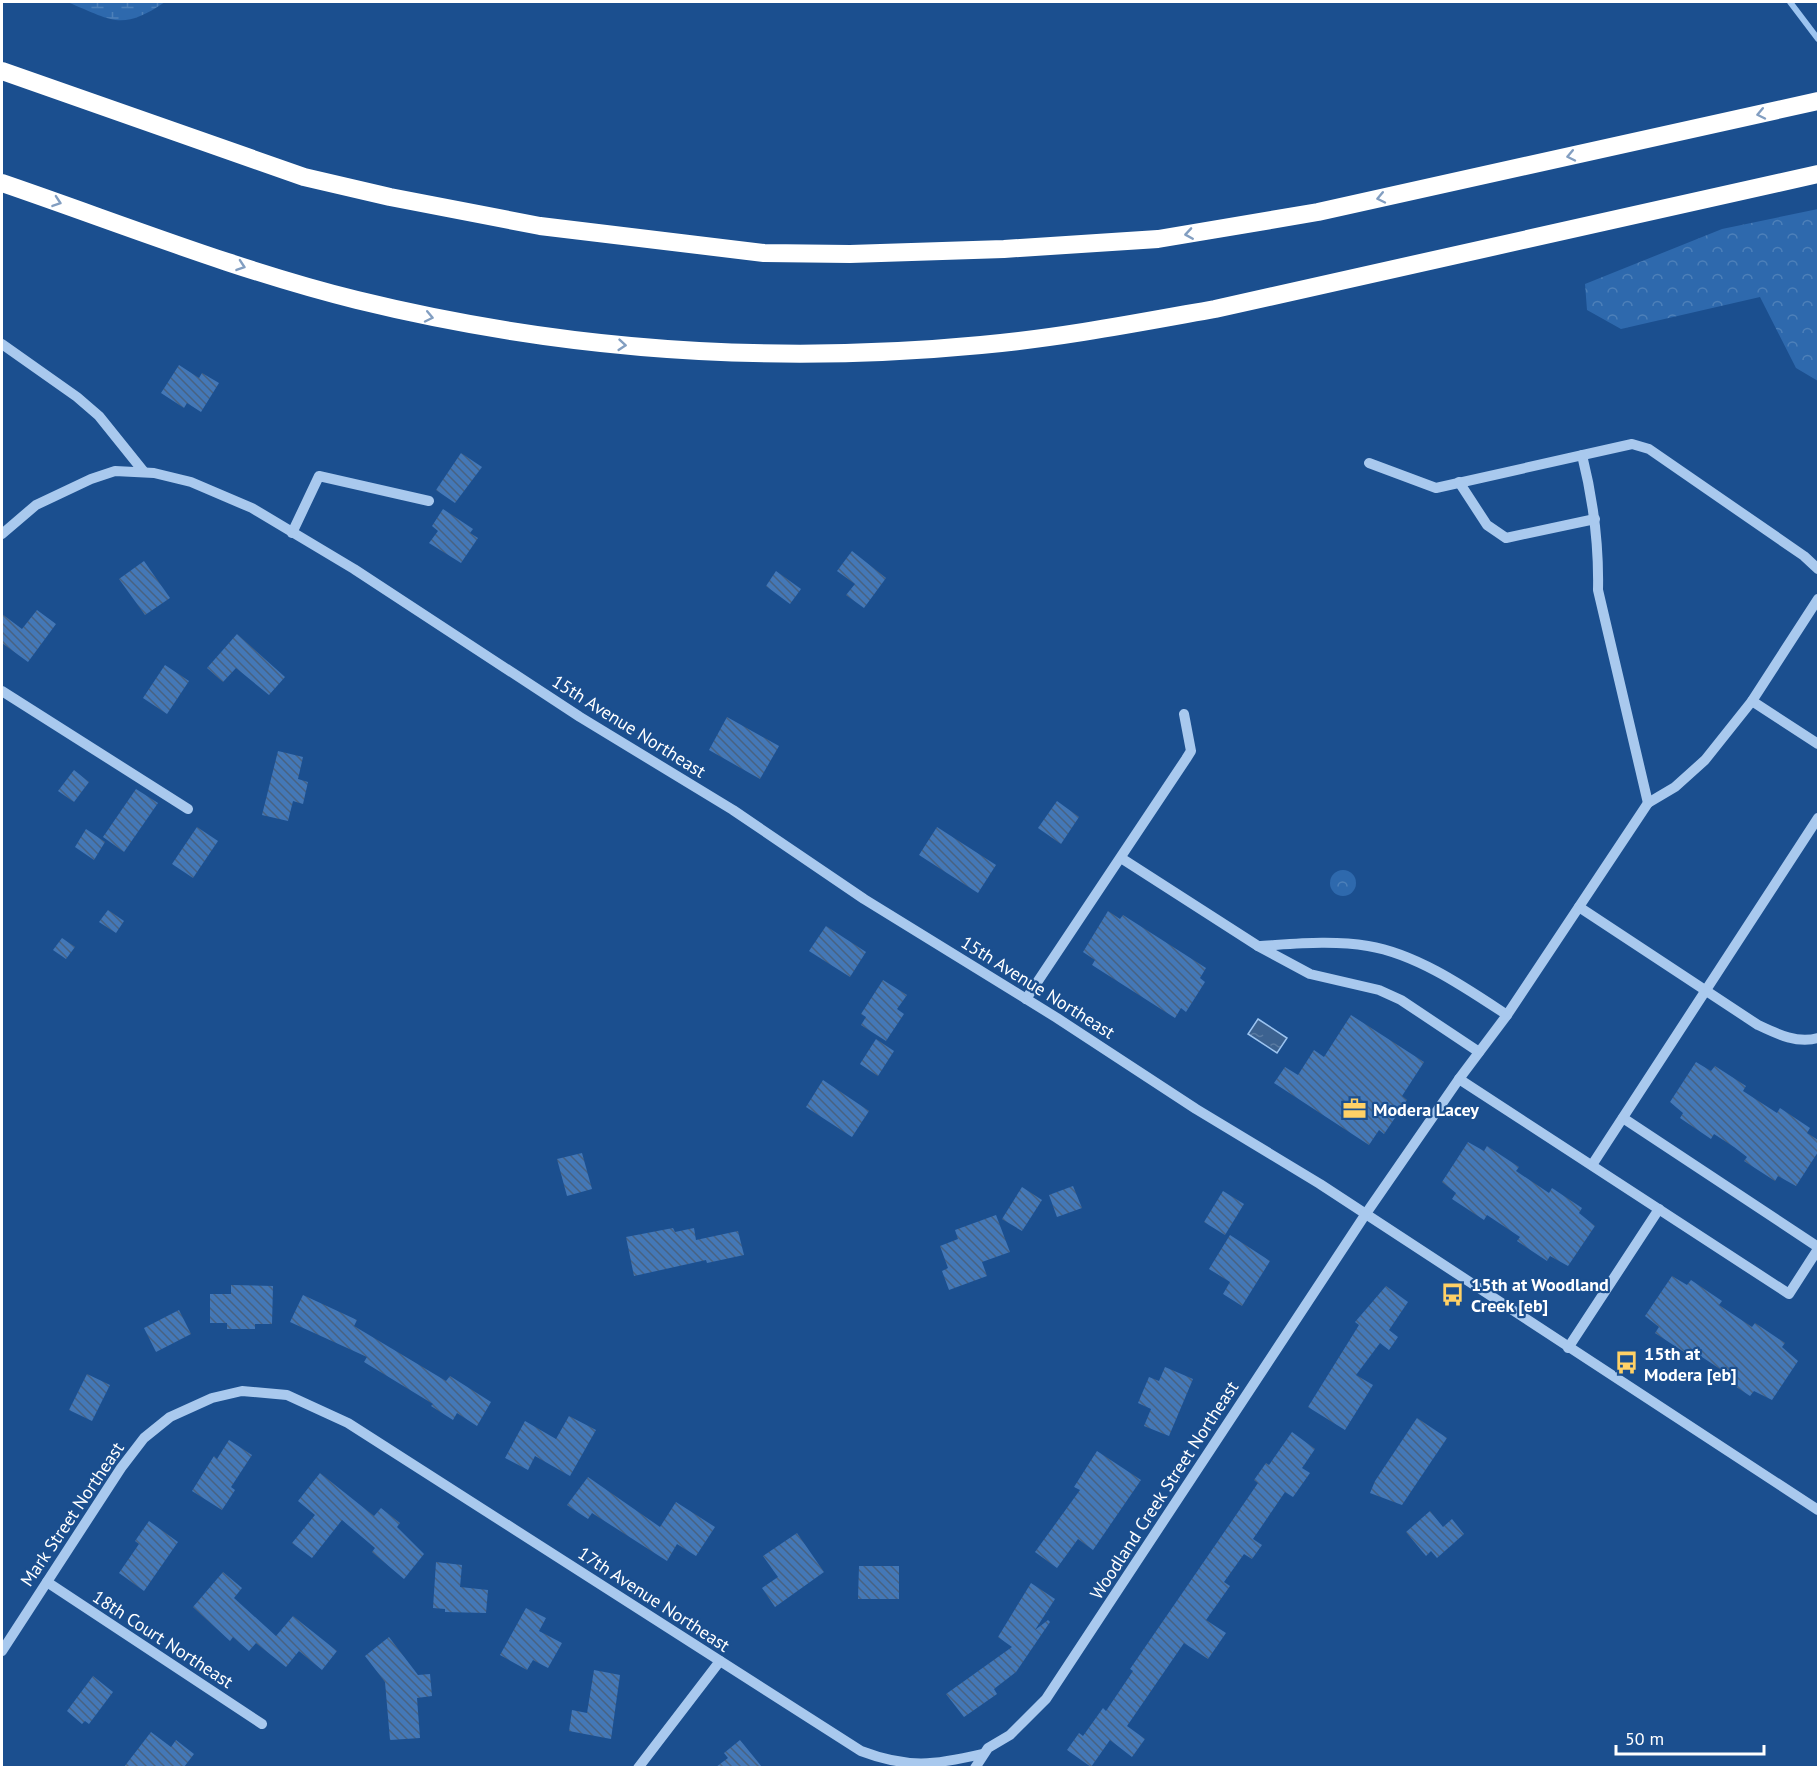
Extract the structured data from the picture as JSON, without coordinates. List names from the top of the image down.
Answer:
{
  "streets": {
    "street": [
      "15th Avenue Northeast",
      "Woodland Creek Street Northeast",
      "Mark Street Northeast",
      "17th Avenue Northeast",
      "18th Court Northeast"
    ]
  },
  "crossings": [
    ["15th Avenue Northeast", "Woodland Creek Street Northeast"],
    ["Woodland Creek Street Northeast", "17th Avenue Northeast"],
    ["Mark Street Northeast", "17th Avenue Northeast"],
    ["Mark Street Northeast", "18th Court Northeast"]
  ],
  "places": {
    "office": ["Modera Lacey"],
    "bus stop": ["15th at Woodland Creek [eb]", "15th at Modera [eb]"]
  },
  "scale_bar": "50 m"
}
